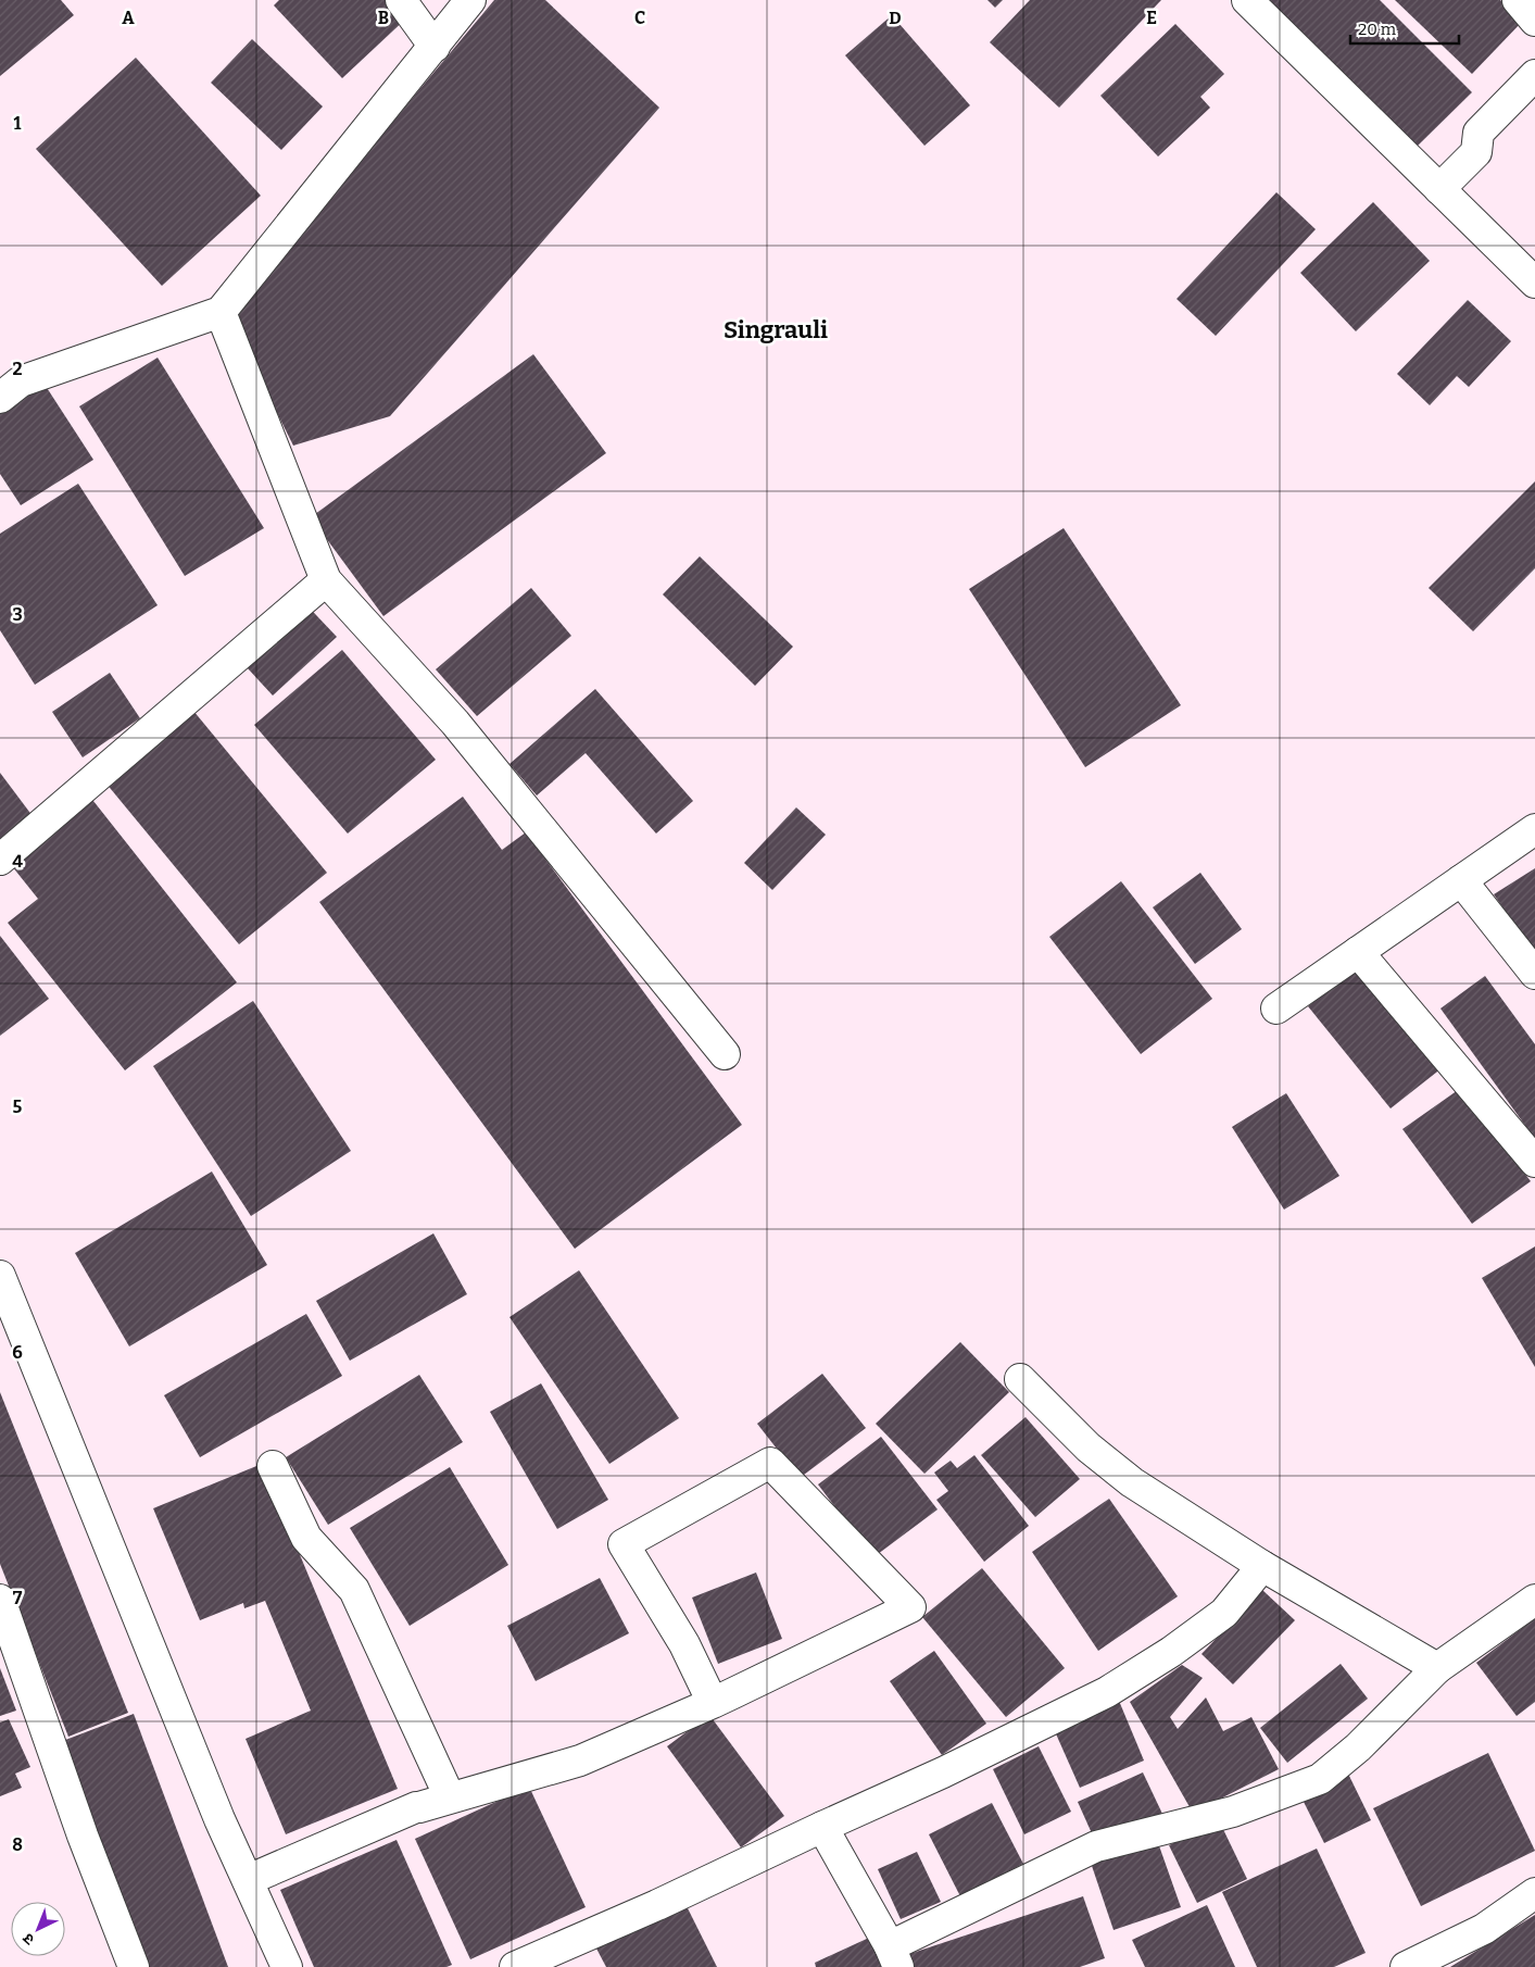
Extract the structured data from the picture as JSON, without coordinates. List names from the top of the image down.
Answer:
{
  "districts": ["Singrauli"],
  "scale_bar": "20 m",
  "north": "bottom left",
  "grid": {
    "columns": [
      "A",
      "B",
      "C",
      "D",
      "E"
    ],
    "rows": [
      "1",
      "2",
      "3",
      "4",
      "5",
      "6",
      "7",
      "8"
    ]
  }
}
